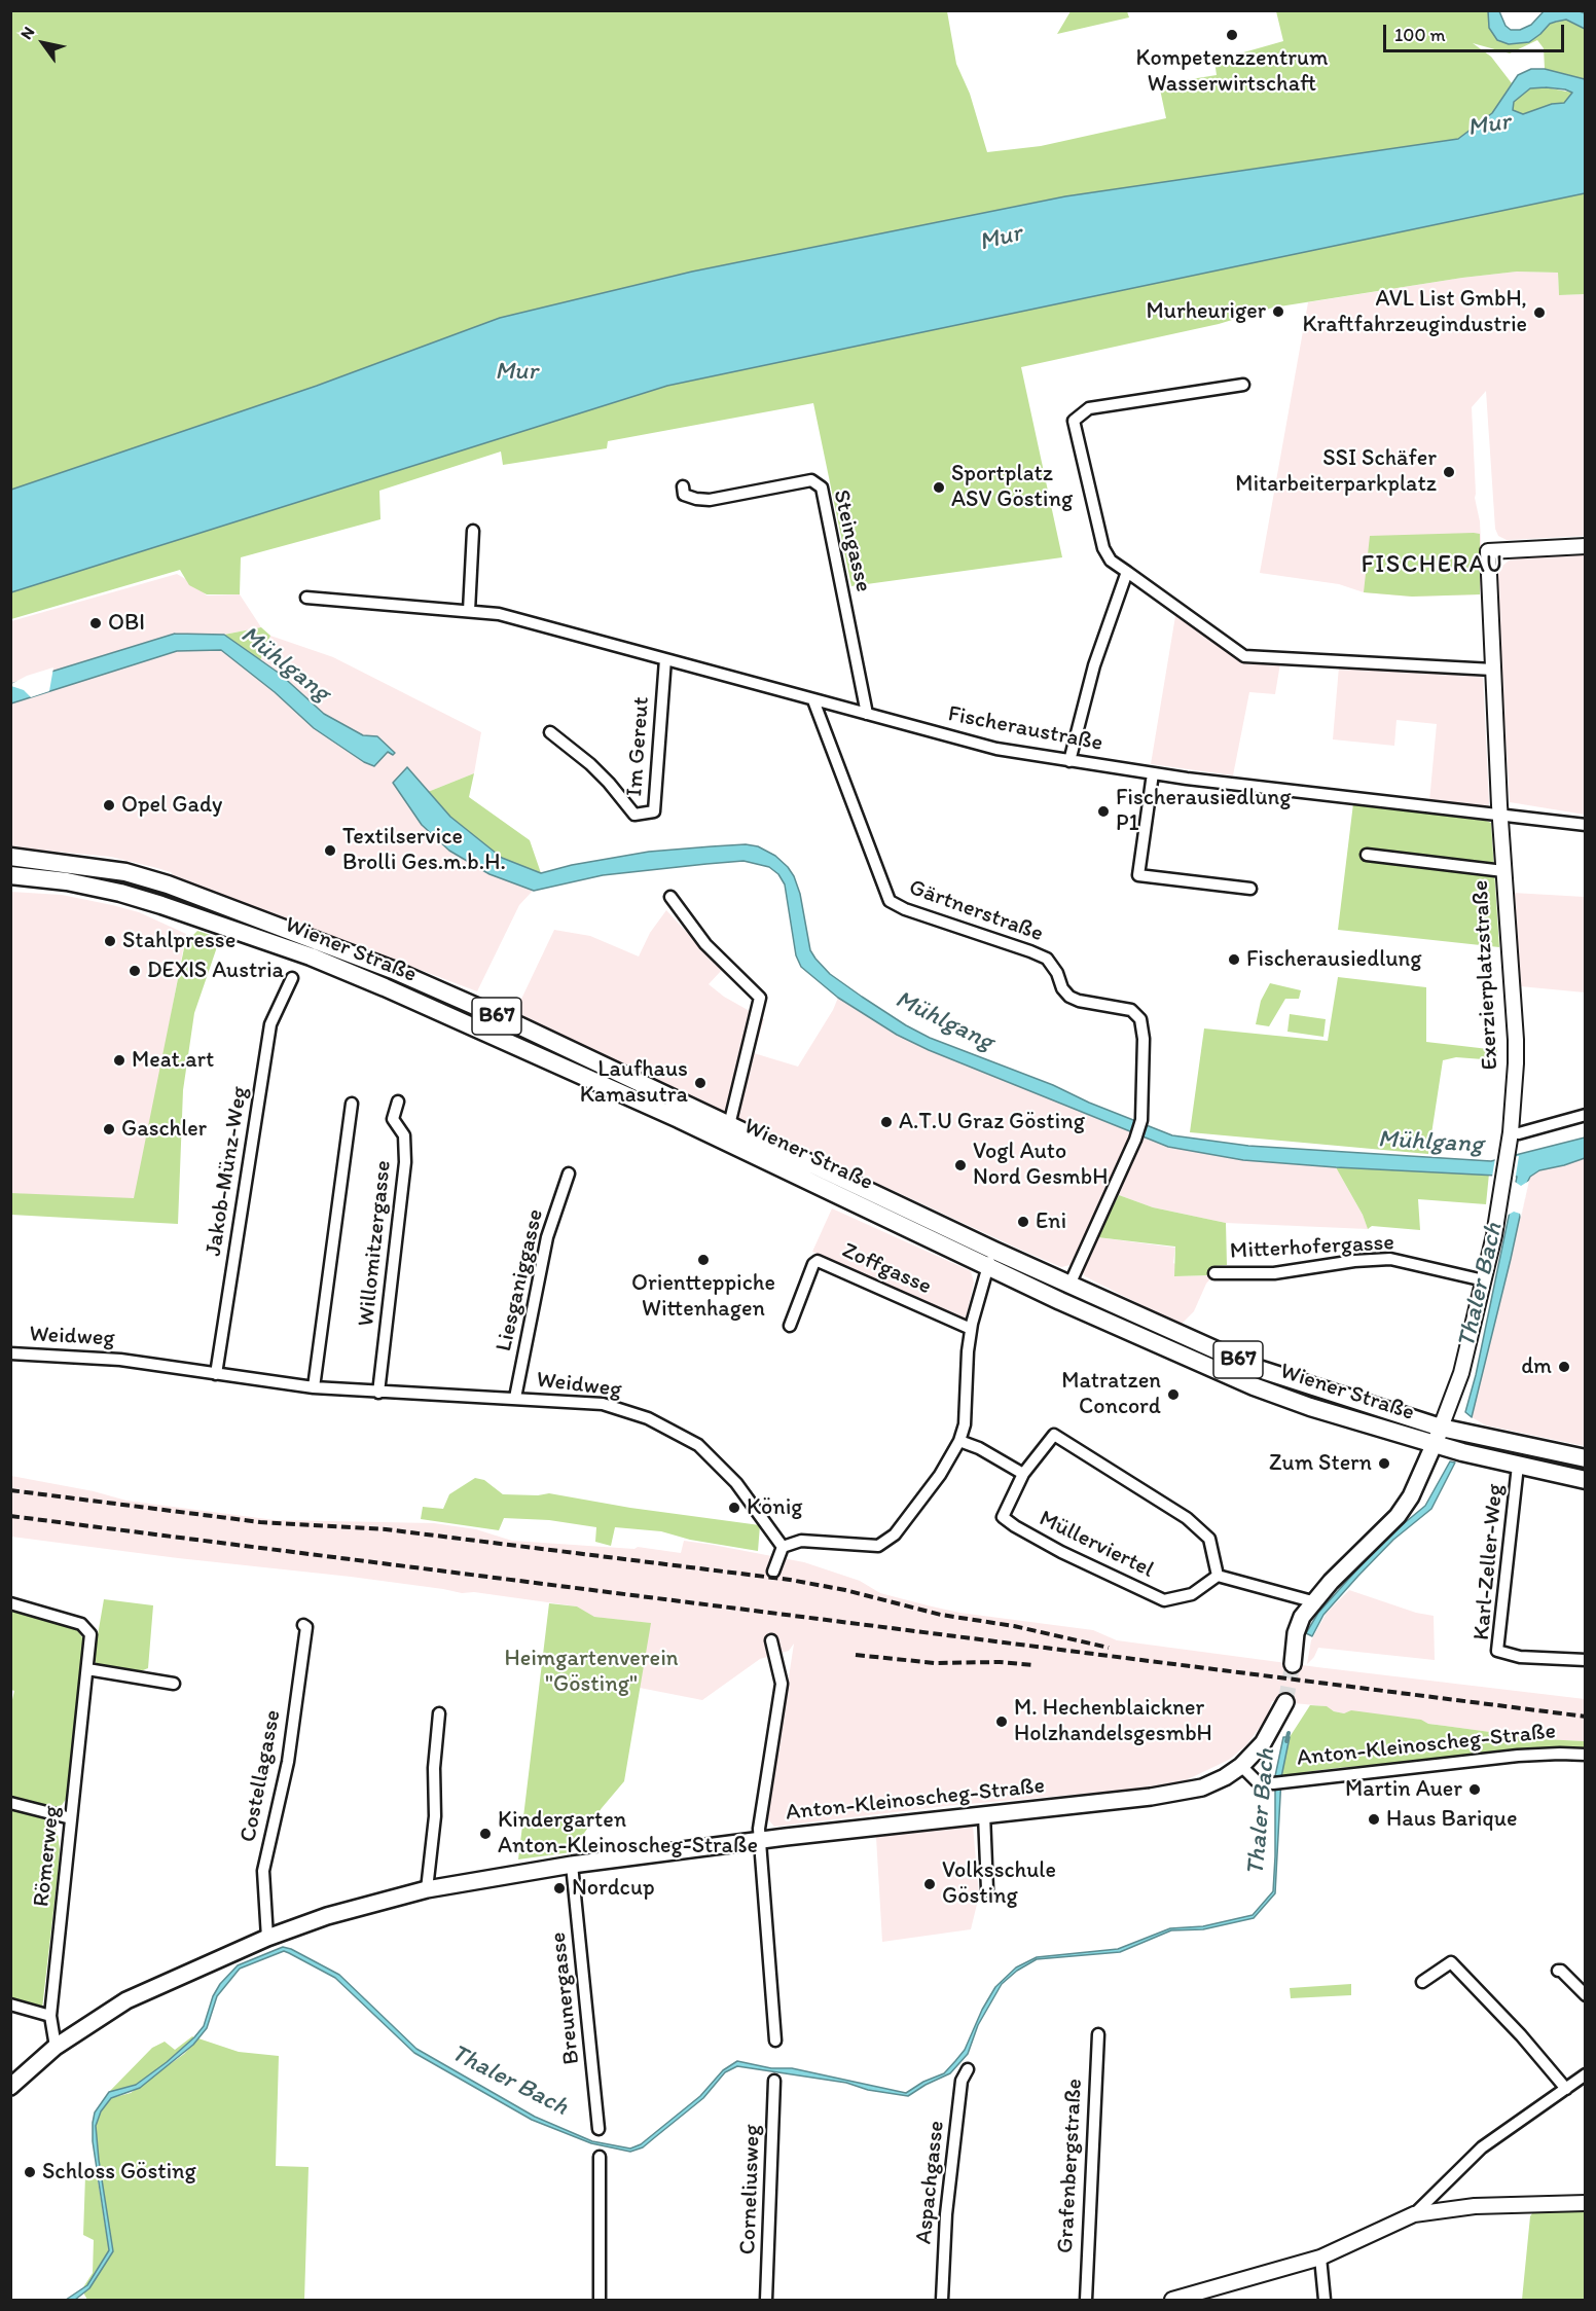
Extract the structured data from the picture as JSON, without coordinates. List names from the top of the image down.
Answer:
{
  "streets": {
    "main road": [
      "Wiener Straße",
      "Exerzierplatzstraße",
      "B67",
      "Anton-Kleinoscheg-Straße"
    ],
    "street": [
      "Steingasse",
      "Fischeraustraße",
      "Im Gereut",
      "Gärtnerstraße",
      "Jakob-Münz-Weg",
      "Willomitzergasse",
      "Mitterhofergasse",
      "Zoffgasse",
      "Liesganiggasse",
      "Weidweg",
      "Müllerviertel",
      "Karl-Zeller-Weg",
      "Costellagasse",
      "Römerweg",
      "Breunergasse",
      "Grafenbergstraße",
      "Aspachgasse",
      "Corneliusweg"
    ]
  },
  "crossings": [
    ["Steingasse", "Fischeraustraße"],
    ["Fischeraustraße", "Im Gereut"],
    ["Fischeraustraße", "Gärtnerstraße"],
    ["Fischeraustraße", "Exerzierplatzstraße"],
    ["Gärtnerstraße", "Wiener Straße"],
    ["Wiener Straße", "Exerzierplatzstraße"],
    ["Wiener Straße", "Karl-Zeller-Weg"],
    ["Exerzierplatzstraße", "Mitterhofergasse"],
    ["Jakob-Münz-Weg", "Weidweg"],
    ["Willomitzergasse", "Weidweg"],
    ["Liesganiggasse", "Weidweg"],
    ["Anton-Kleinoscheg-Straße", "Costellagasse"],
    ["Anton-Kleinoscheg-Straße", "Römerweg"],
    ["Anton-Kleinoscheg-Straße", "Breunergasse"]
  ],
  "districts": ["FISCHERAU"],
  "water": ["Mur", "Mühlgang", "Thaler Bach"],
  "parks": ["Heimgartenverein \"Gösting\""],
  "places": [
    "Kompetenzzentrum Wasserwirtschaft",
    "Murheuriger",
    "AVL List GmbH, Kraftfahrzeugindustrie",
    "SSI Schäfer Mitarbeiterparkplatz",
    "Sportplatz ASV Gösting",
    "OBI",
    "Opel Gady",
    "Fischerausiedlung P1",
    "Textilservice Brolli Ges.m.b.H.",
    "Stahlpresse",
    "Fischerausiedlung",
    "DEXIS Austria",
    "Meat.art",
    "Laufhaus Kamasutra",
    "A.T.U Graz Gösting",
    "Gaschler",
    "Vogl Auto Nord GesmbH",
    "Eni",
    "Orientteppiche Wittenhagen",
    "dm",
    "Matratzen Concord",
    "Zum Stern",
    "König",
    "M. Hechenblaickner HolzhandelsgesmbH",
    "Martin Auer",
    "Haus Barique",
    "Kindergarten Anton-Kleinoscheg-Straße",
    "Volksschule Gösting",
    "Nordcup",
    "Schloss Gösting"
  ],
  "scale_bar": "100 m",
  "north": "top left"
}
